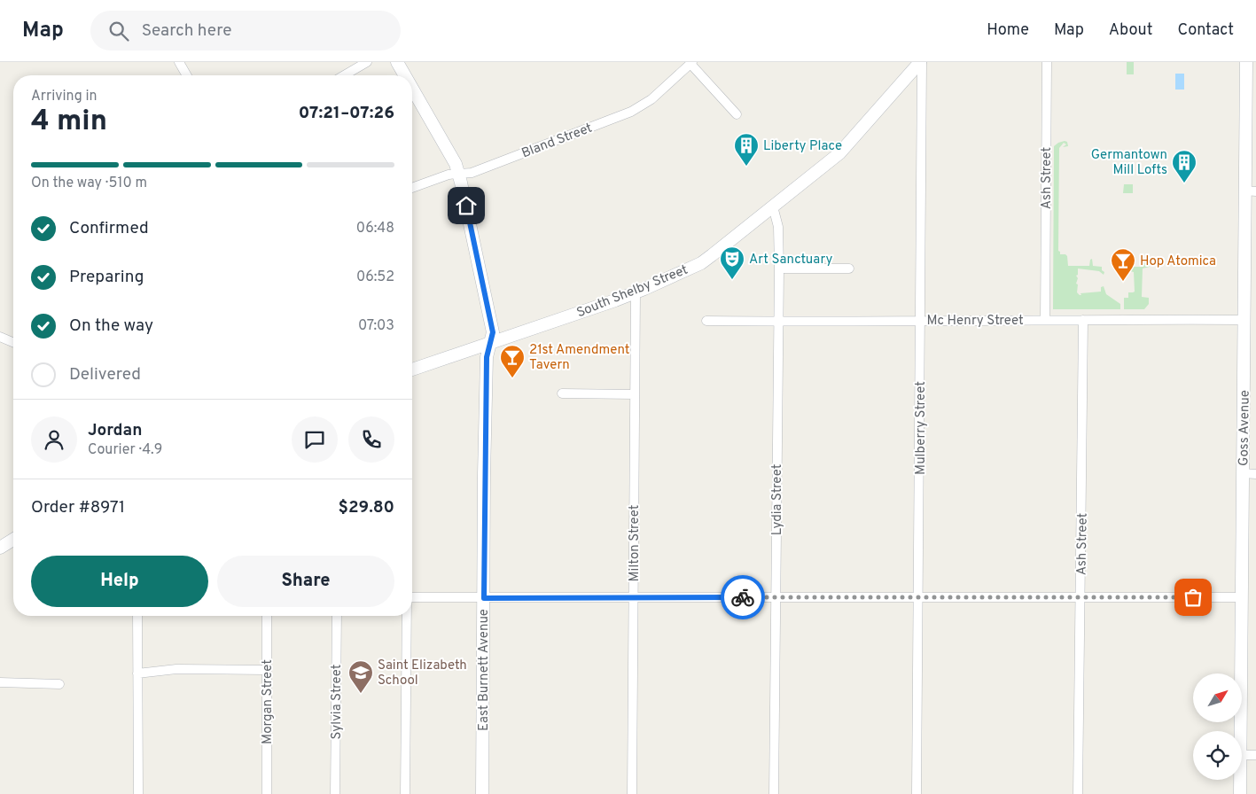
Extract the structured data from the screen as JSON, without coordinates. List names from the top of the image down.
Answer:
{
  "streets": {
    "main road": ["South Shelby Street", "Goss Avenue", "East Burnett Avenue"],
    "street": [
      "Bland Street",
      "Ash Street",
      "Mc Henry Street",
      "Mulberry Street",
      "Lydia Street",
      "Milton Street",
      "Morgan Street",
      "Sylvia Street"
    ]
  },
  "crossings": [
    ["Bland Street", "East Burnett Avenue"],
    ["Ash Street", "Mc Henry Street"],
    ["South Shelby Street", "Mulberry Street"],
    ["South Shelby Street", "Lydia Street"],
    ["South Shelby Street", "Milton Street"],
    ["South Shelby Street", "East Burnett Avenue"],
    ["Mc Henry Street", "Mulberry Street"],
    ["Mc Henry Street", "Goss Avenue"],
    ["Mc Henry Street", "Lydia Street"]
  ],
  "places": {
    "building": ["Liberty Place", "Germantown Mill Lofts"],
    "theatre": ["Art Sanctuary"],
    "bar": ["Hop Atomica", "21st Amendment Tavern"],
    "school or university": ["Saint Elizabeth School"]
  },
  "north": "top right",
  "page": {
    "header": "Map",
    "search": "Search here",
    "nav": [
      "Home",
      "Map",
      "About",
      "Contact"
    ],
    "heading": ["4 min", "Arriving in", "07:21–07:26"],
    "panel": [
      "Jordan",
      "Courier · 4.9",
      "Order #8971",
      "$29.80"
    ],
    "bar": "On the way · 510 m",
    "list": [
      ["Confirmed", "06:48"],
      ["Preparing", "06:52"],
      ["On the way", "07:03"],
      "Delivered"
    ],
    "buttons": ["Help", "Share"]
  }
}
